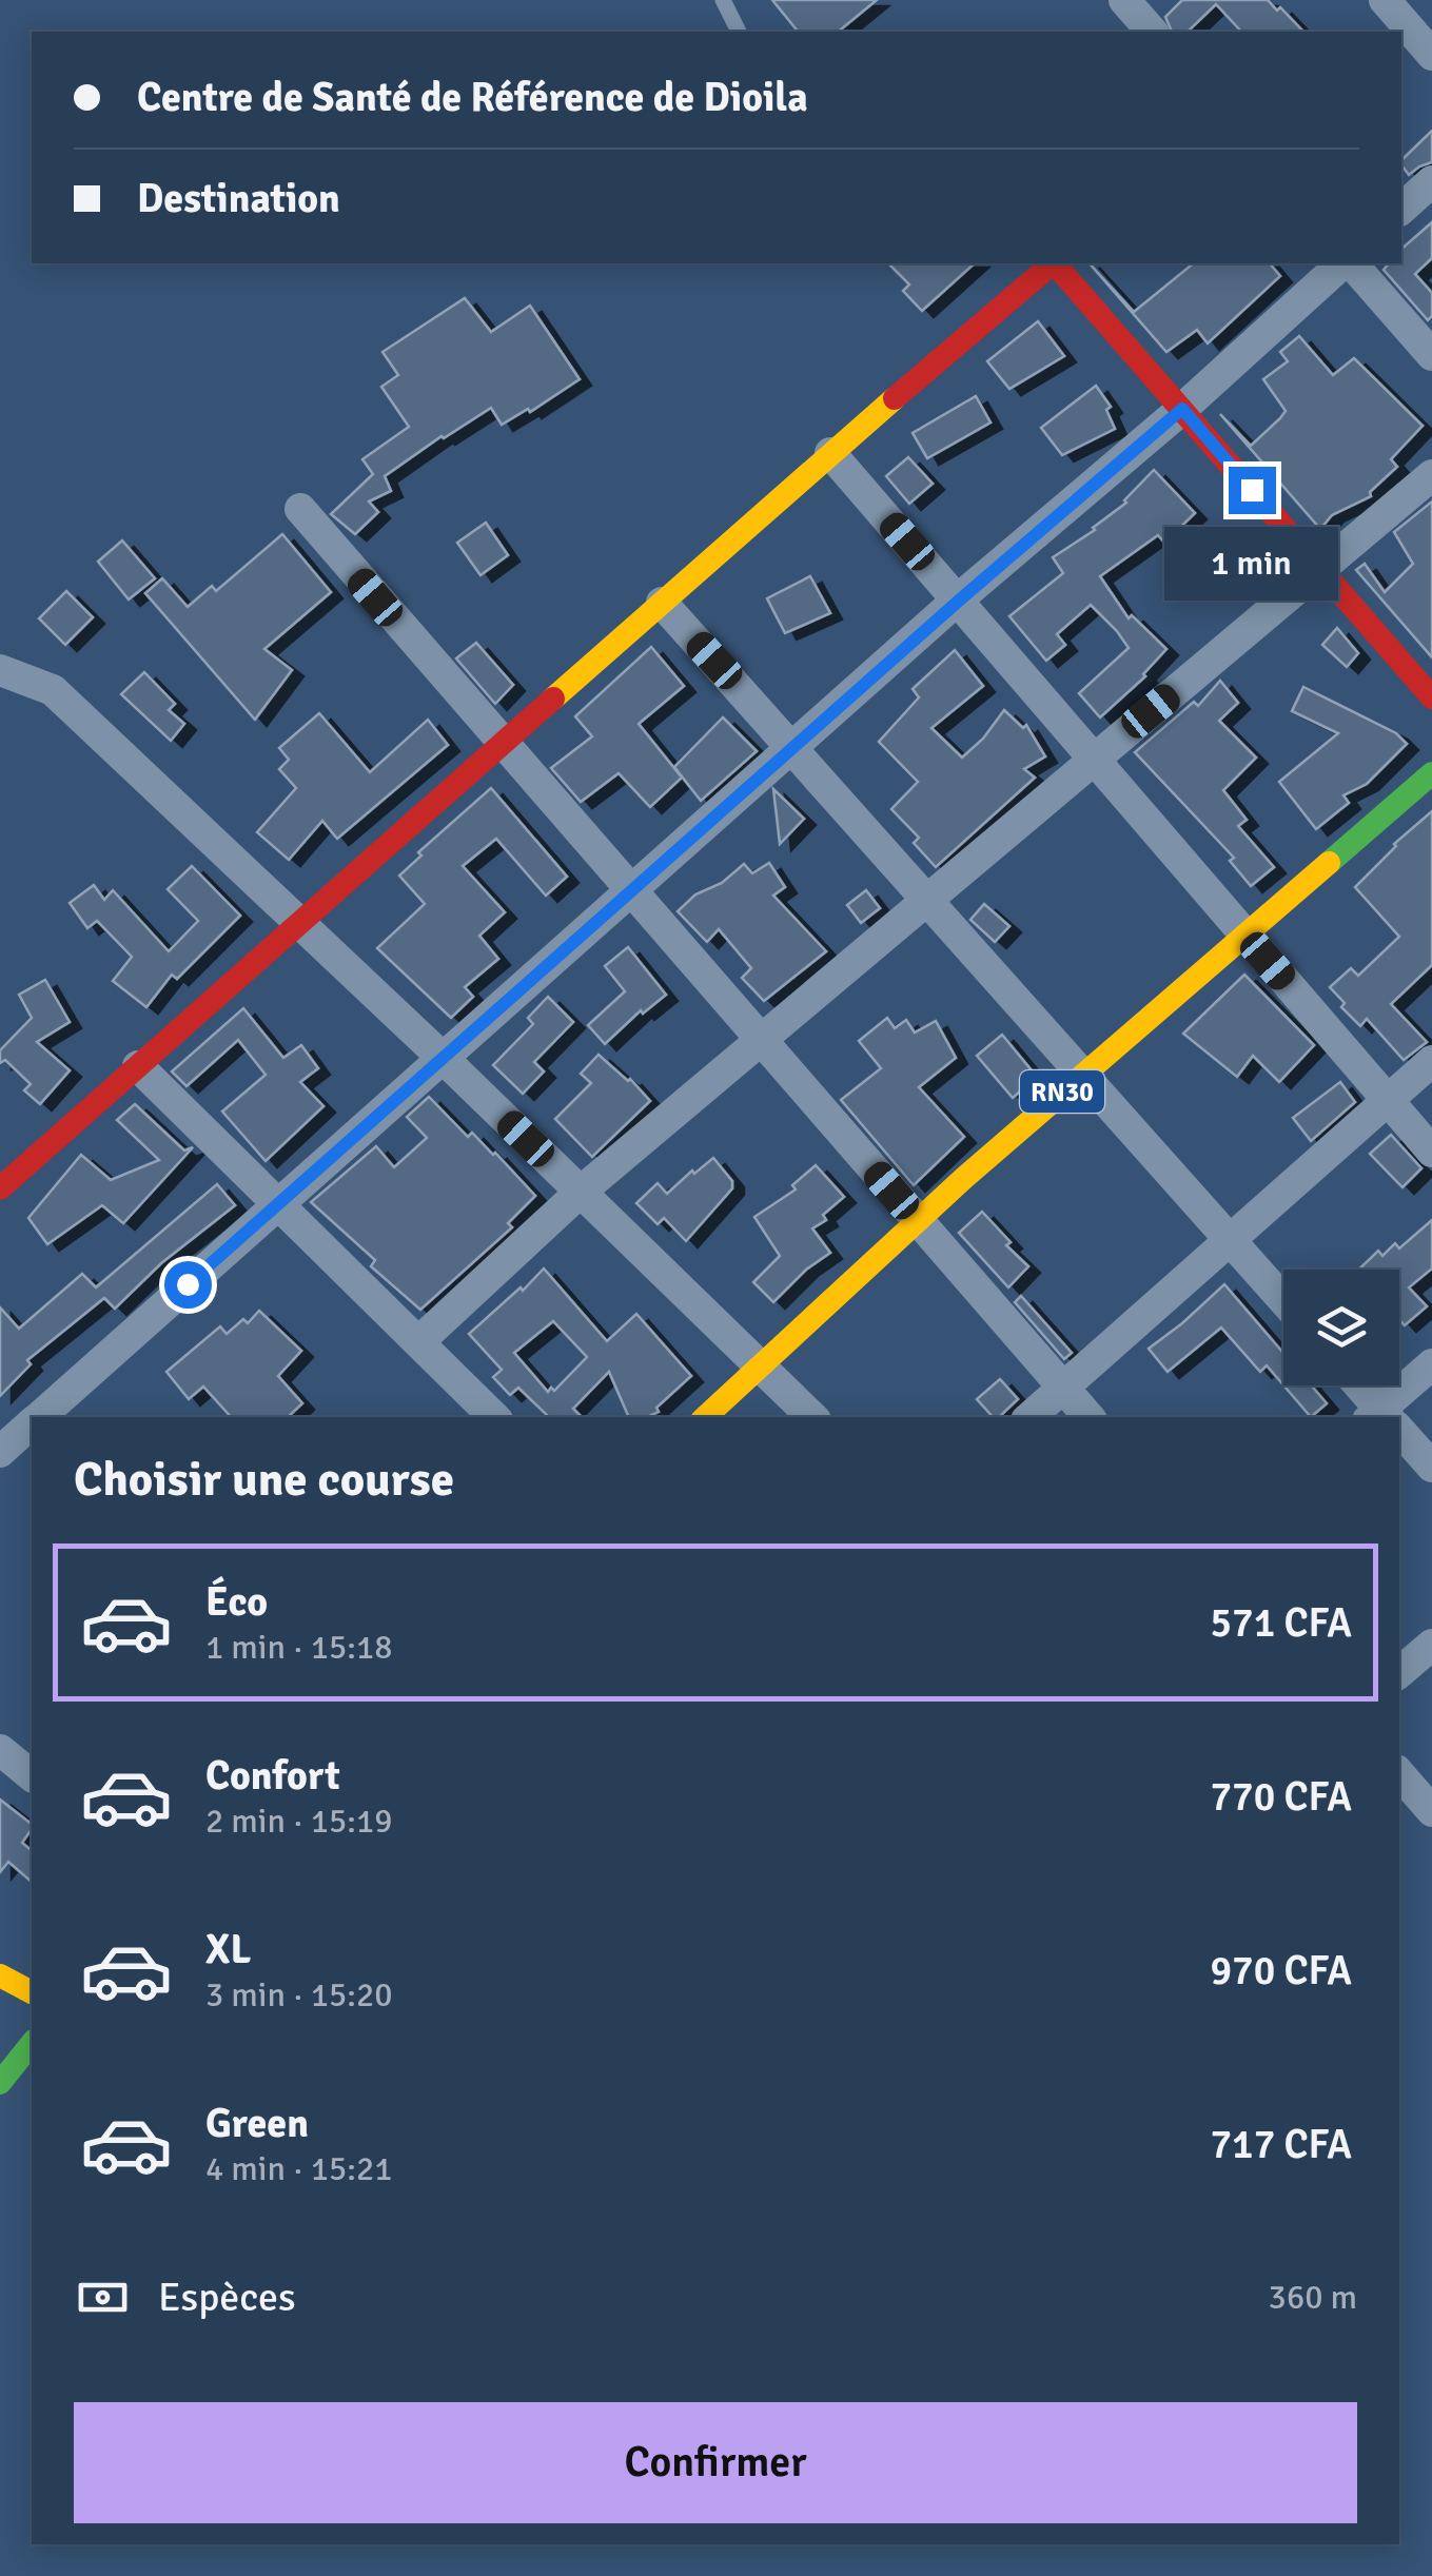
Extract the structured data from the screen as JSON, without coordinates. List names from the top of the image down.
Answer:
{
  "streets": {
    "street": ["RN30"]
  },
  "page": {
    "banner": ["Centre de Santé de Référence de Dioila", "Destination"],
    "bubble": "1 min",
    "heading": "Choisir une course",
    "list": [
      {
        "name": "Éco",
        "note": "1 min · 15:18",
        "value": "571 CFA"
      },
      {
        "name": "Confort",
        "note": "2 min · 15:19",
        "value": "770 CFA"
      },
      {
        "name": "XL",
        "note": "3 min · 15:20",
        "value": "970 CFA"
      },
      {
        "name": "Green",
        "note": "4 min · 15:21",
        "value": "717 CFA"
      }
    ],
    "pay": ["Espèces", "360 m"],
    "buttons": "Confirmer"
  }
}
